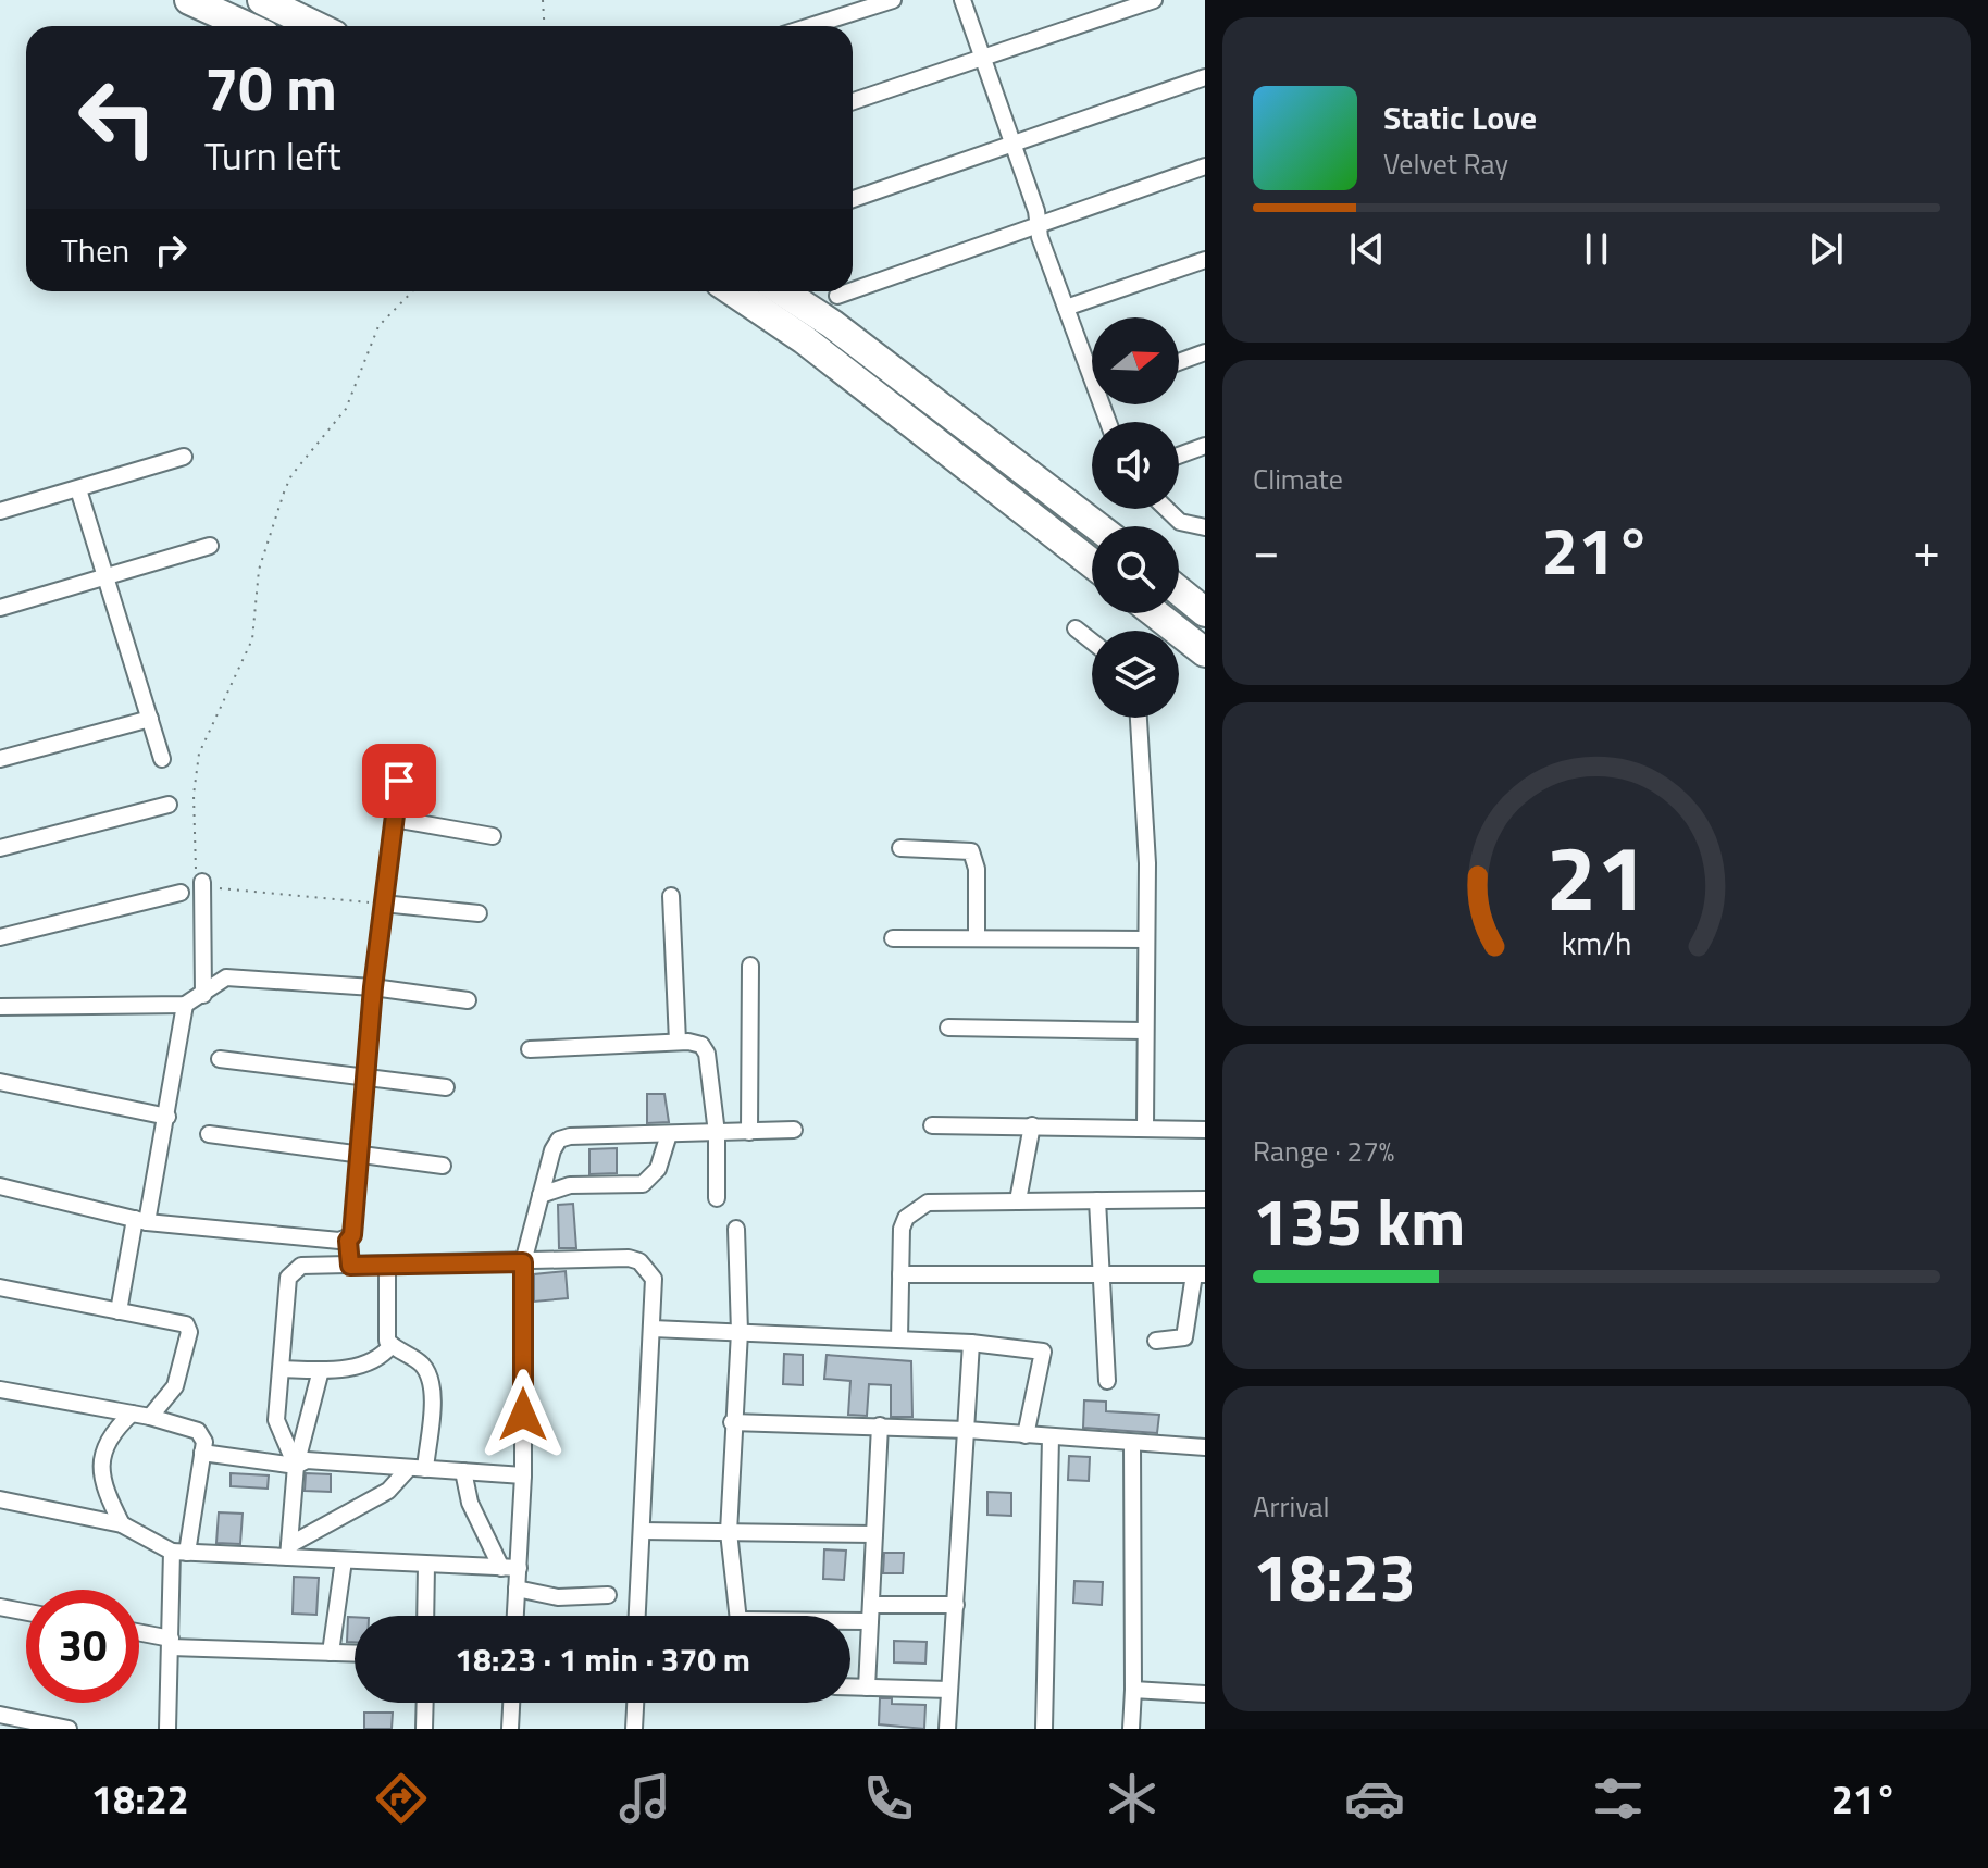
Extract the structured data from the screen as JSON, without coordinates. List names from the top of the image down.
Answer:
{
  "north": "right",
  "page": {
    "turn": ["70 m", "Turn left"],
    "song": ["Static Love", "Velvet Ray"],
    "then": "Then",
    "tile": [
      "Climate",
      ["Range · 27%", "135 km"],
      ["Arrival", "18:23"]
    ],
    "heat": ["−", "21°", "+"],
    "limit": "30",
    "trip": "18:23 · 1 min · 370 m",
    "tabs": ["18:22", "21°"],
    "gauge": ["21", "km/h"]
  }
}
